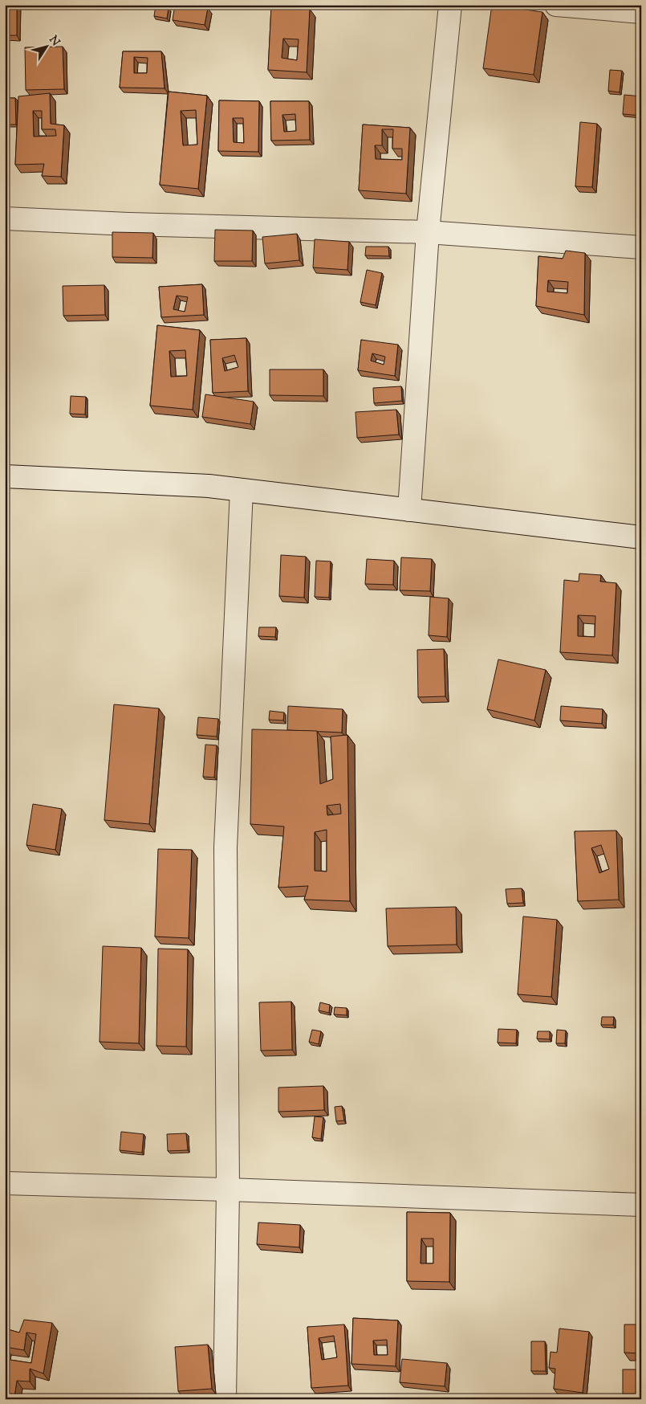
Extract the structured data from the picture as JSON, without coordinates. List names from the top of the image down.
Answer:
{
  "north": "top right"
}
